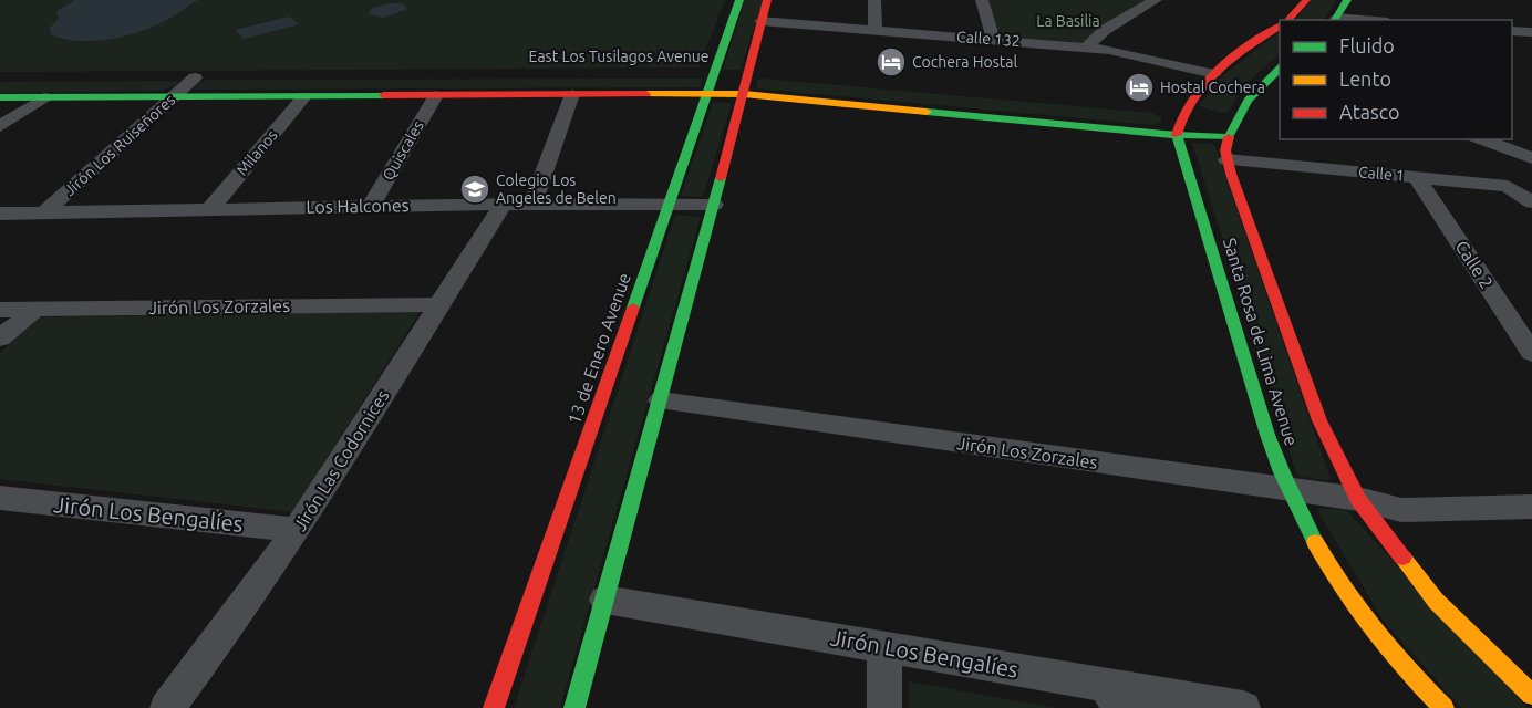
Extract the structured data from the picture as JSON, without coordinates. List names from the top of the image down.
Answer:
{
  "streets": {
    "main road": ["Santa Rosa de Lima Avenue", "13 de Enero Avenue"],
    "street": [
      "Calle 132",
      "Jirón Los Ruiseñores",
      "Quiscales",
      "Milanos",
      "Calle 1",
      "Los Halcones",
      "Calle 2",
      "Jirón Los Zorzales",
      "Jirón Las Codornices",
      "Jirón Los Bengalíes"
    ]
  },
  "crossings": [
    ["Calle 132", "13 de Enero Avenue"],
    ["Jirón Los Ruiseñores", "Los Halcones"],
    ["Quiscales", "Los Halcones"],
    ["Milanos", "Los Halcones"],
    ["Calle 1", "Calle 2"],
    ["Calle 1", "Santa Rosa de Lima Avenue"],
    ["Los Halcones", "13 de Enero Avenue"],
    ["Los Halcones", "Jirón Las Codornices"],
    ["Jirón Los Zorzales", "Santa Rosa de Lima Avenue"],
    ["Jirón Los Zorzales", "13 de Enero Avenue"],
    ["Jirón Los Zorzales", "Jirón Las Codornices"],
    ["13 de Enero Avenue", "Jirón Los Bengalíes"],
    ["Jirón Las Codornices", "Jirón Los Bengalíes"]
  ],
  "parks": ["La Basilia"],
  "places": {
    "hotel": ["Cochera Hostal", "Hostal Cochera"],
    "school or university": ["Colegio Los Angeles de Belen"]
  },
  "legend": ["Fluido", "Lento", "Atasco"]
}
